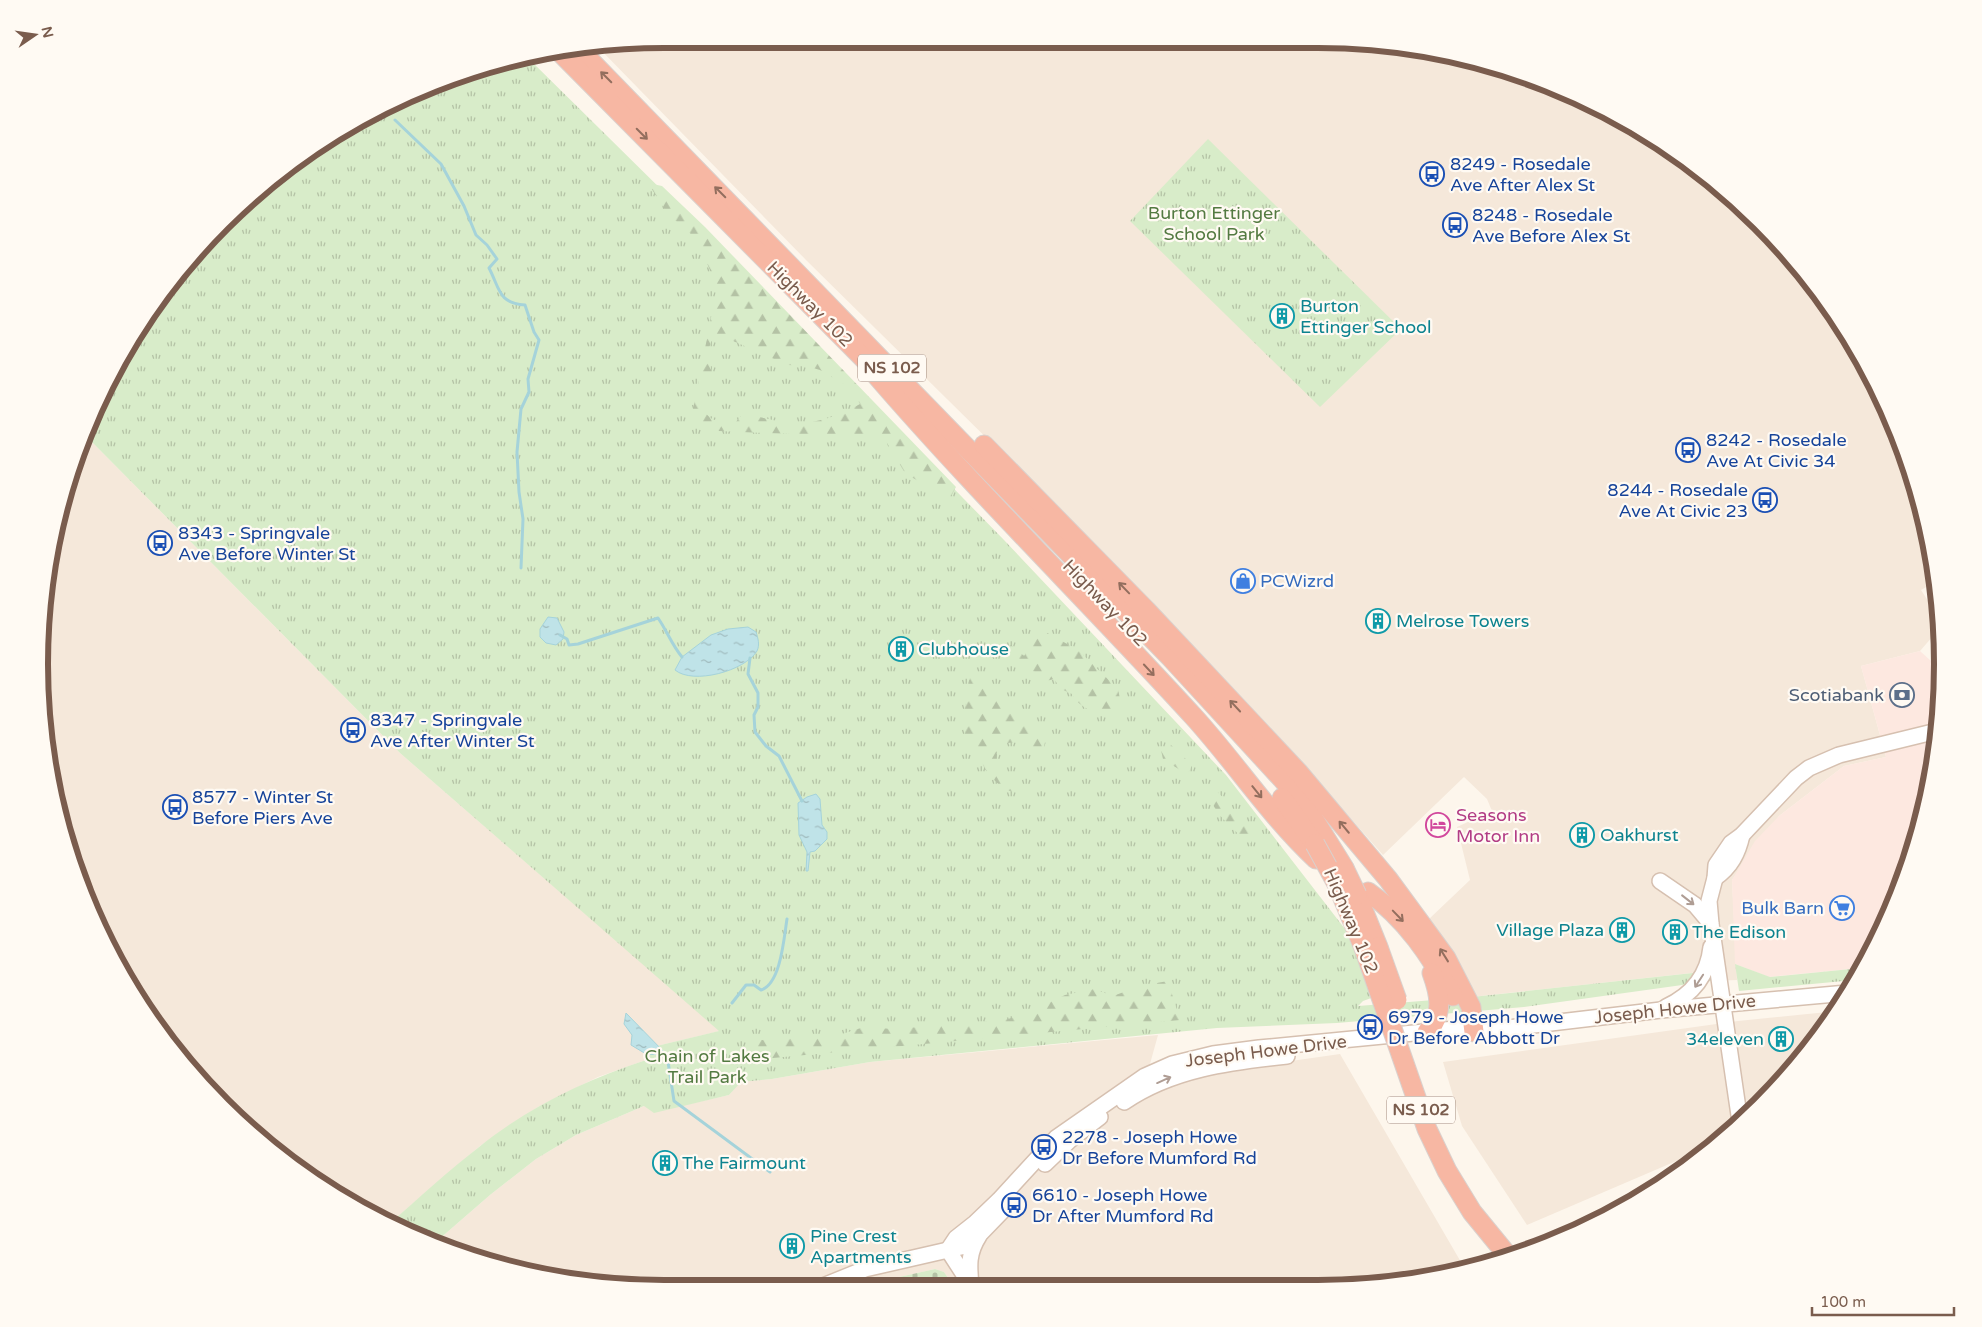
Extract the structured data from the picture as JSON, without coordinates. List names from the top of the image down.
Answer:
{
  "streets": {
    "highway": ["Highway 102", "NS 102"],
    "main road": ["Joseph Howe Drive"]
  },
  "parks": ["Burton Ettinger School Park", "Chain of Lakes Trail Park"],
  "places": {
    "bus stop": [
      "8249 - Rosedale Ave After Alex St",
      "8248 - Rosedale Ave Before Alex St",
      "8242 - Rosedale Ave At Civic 34",
      "8244 - Rosedale Ave At Civic 23",
      "8343 - Springvale Ave Before Winter St",
      "8347 - Springvale Ave After Winter St",
      "8577 - Winter St Before Piers Ave",
      "6979 - Joseph Howe Dr Before Abbott Dr",
      "2278 - Joseph Howe Dr Before Mumford Rd",
      "6610 - Joseph Howe Dr After Mumford Rd"
    ],
    "building": [
      "Burton Ettinger School",
      "Melrose Towers",
      "Clubhouse",
      "Oakhurst",
      "Village Plaza",
      "The Edison",
      "34eleven",
      "The Fairmount",
      "Pine Crest Apartments"
    ],
    "shop": ["PCWizrd"],
    "bank": ["Scotiabank"],
    "hotel": ["Seasons Motor Inn"],
    "supermarket": ["Bulk Barn"]
  },
  "scale_bar": "100 m",
  "north": "right"
}
